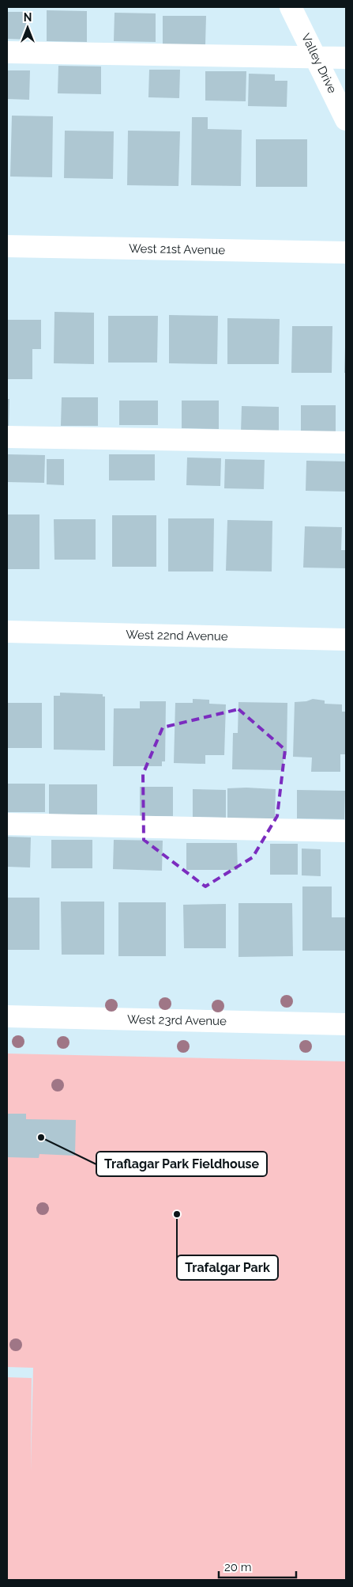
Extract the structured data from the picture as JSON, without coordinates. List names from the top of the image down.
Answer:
{
  "streets": {
    "street": [
      "Valley Drive",
      "West 21st Avenue",
      "West 22nd Avenue",
      "West 23rd Avenue"
    ]
  },
  "places": ["Traflagar Park Fieldhouse", "Trafalgar Park"],
  "scale_bar": "20 m",
  "north": "top"
}
